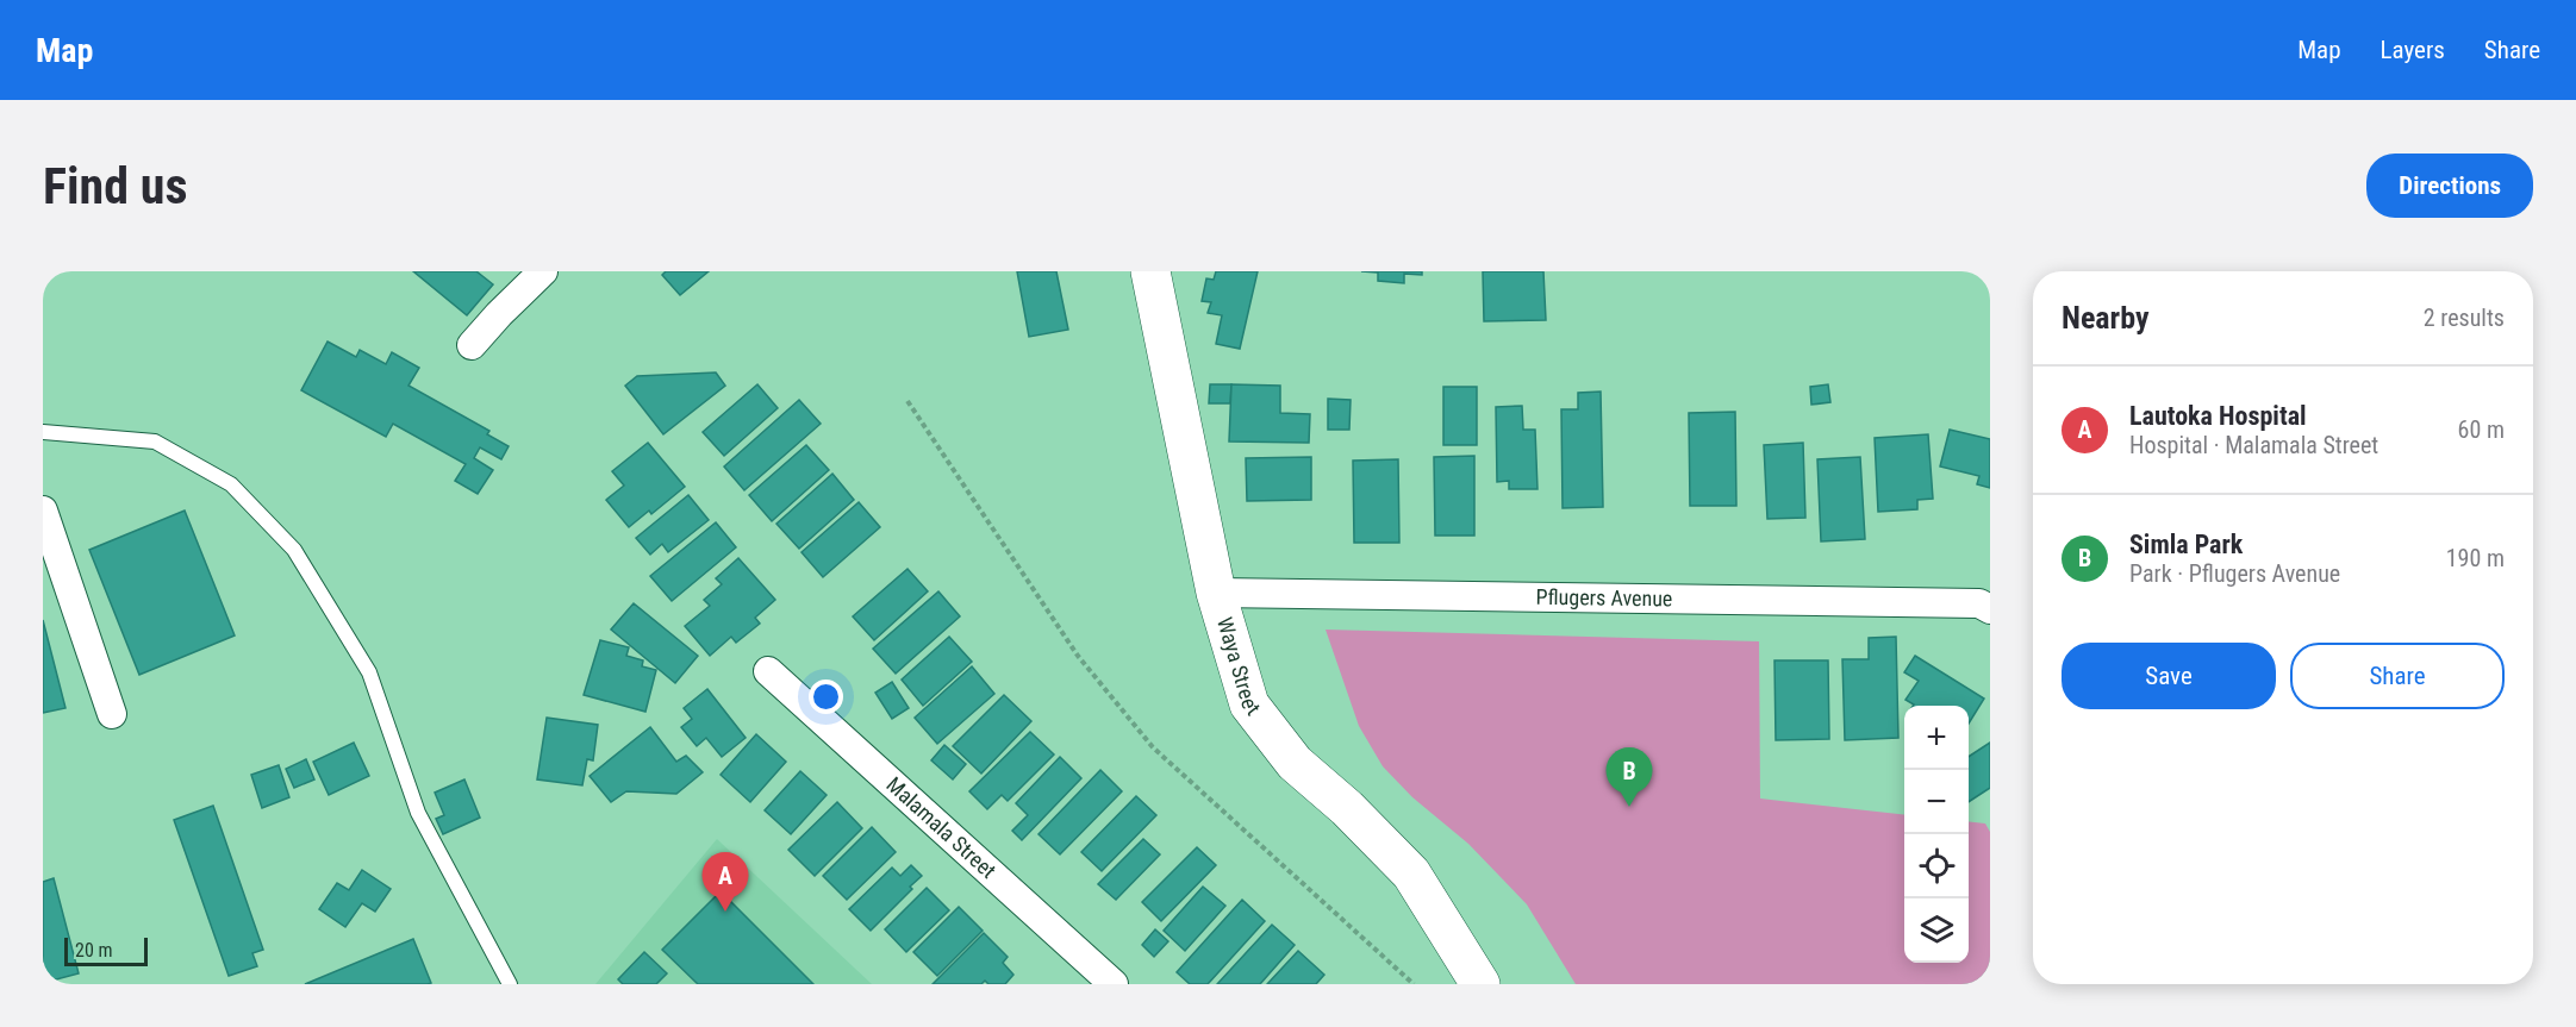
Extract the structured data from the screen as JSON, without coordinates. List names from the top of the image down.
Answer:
{
  "streets": {
    "main road": ["Waya Street"],
    "street": ["Pflugers Avenue", "Malamala Street"]
  },
  "crossings": [
    ["Pflugers Avenue", "Waya Street"]
  ],
  "scale_bar": "20 m",
  "page": {
    "header": "Map",
    "nav": ["Map", "Layers", "Share"],
    "buttons": [
      "Directions",
      ["Save", "Share"]
    ],
    "title": "Find us",
    "heading": ["Nearby", "2 results"],
    "list": [
      {
        "mark": "A",
        "name": "Lautoka Hospital",
        "note": "Hospital · Malamala Street",
        "value": "60 m"
      },
      {
        "mark": "B",
        "name": "Simla Park",
        "note": "Park · Pflugers Avenue",
        "value": "190 m"
      }
    ],
    "map_buttons": ["+", "−"],
    "pins": ["B", "A"],
    "scale": "20 m"
  }
}
